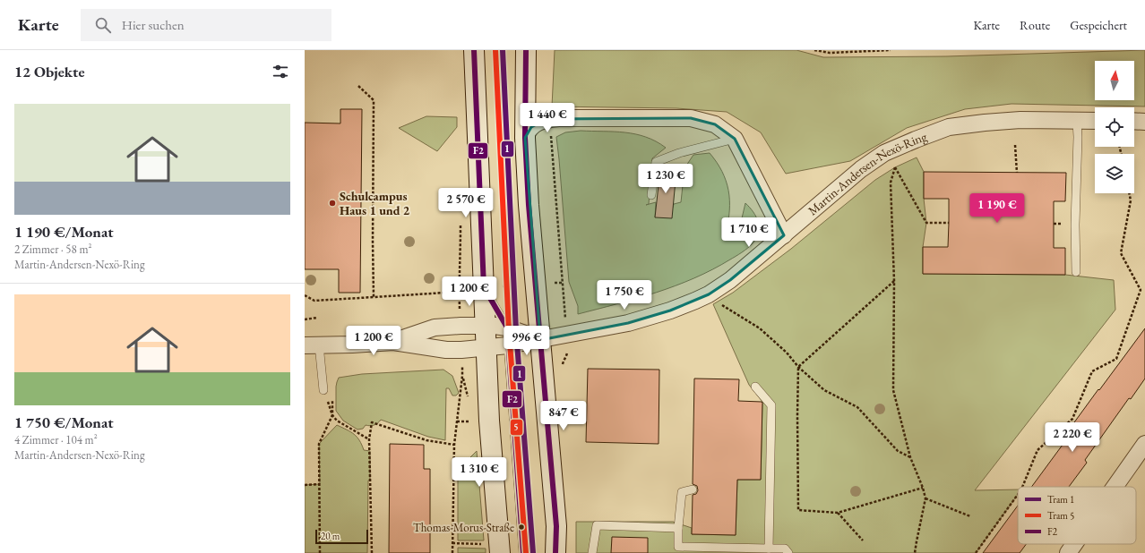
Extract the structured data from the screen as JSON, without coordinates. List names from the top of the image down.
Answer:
{
  "streets": {
    "street": ["Martin-Andersen-Nexö-Ring"]
  },
  "places": ["Schulcampus Haus 1 und 2", "Thomas-Morus-Straße"],
  "lines": ["tram line 1", "tram line 5", "transit line F2"],
  "legend": ["Tram 1", "Tram 5", "F2"],
  "scale_bar": "20 m",
  "north": "top",
  "page": {
    "header": "Karte",
    "search": "Hier suchen",
    "nav": ["Karte", "Route", "Gespeichert"],
    "heading": "12 Objekte",
    "list": [
      {
        "name": "1 190 €/Monat",
        "note": "2 Zimmer · 58 m² · Martin-Andersen-Nexö-Ring"
      },
      {
        "name": "1 750 €/Monat",
        "note": "4 Zimmer · 104 m² · Martin-Andersen-Nexö-Ring"
      }
    ],
    "price": [
      "1 440 €",
      "1 230 €",
      "2 570 €",
      "1 190 €",
      "1 710 €",
      "1 200 €",
      "1 750 €",
      "1 200 €",
      "996 €",
      "847 €",
      "2 220 €",
      "1 310 €"
    ],
    "scale": "20 m"
  }
}
